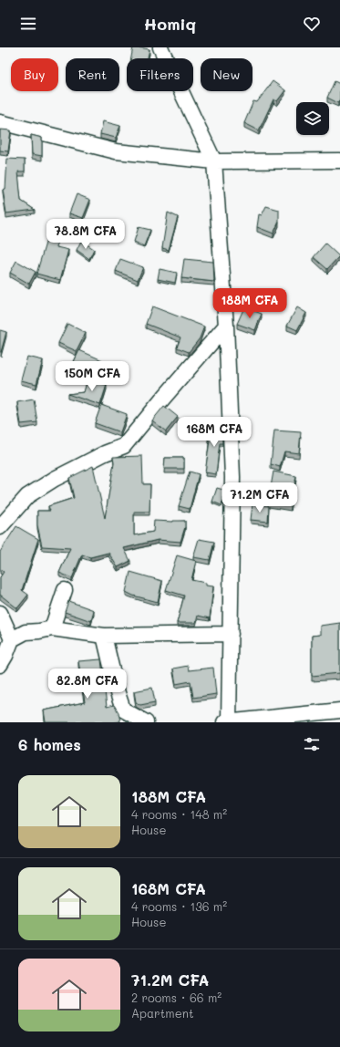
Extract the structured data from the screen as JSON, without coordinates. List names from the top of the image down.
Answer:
{
  "page": {
    "header": "Homiq",
    "chip": [
      "Buy",
      "Rent",
      "Filters",
      "New"
    ],
    "price": [
      "78.8M CFA",
      "188M CFA",
      "150M CFA",
      "168M CFA",
      "71.2M CFA",
      "82.8M CFA"
    ],
    "heading": "6 homes",
    "list": [
      {
        "name": "188M CFA",
        "note": "4 rooms · 148 m² · House"
      },
      {
        "name": "168M CFA",
        "note": "4 rooms · 136 m² · House"
      },
      {
        "name": "71.2M CFA",
        "note": "2 rooms · 66 m² · Apartment"
      }
    ]
  }
}
